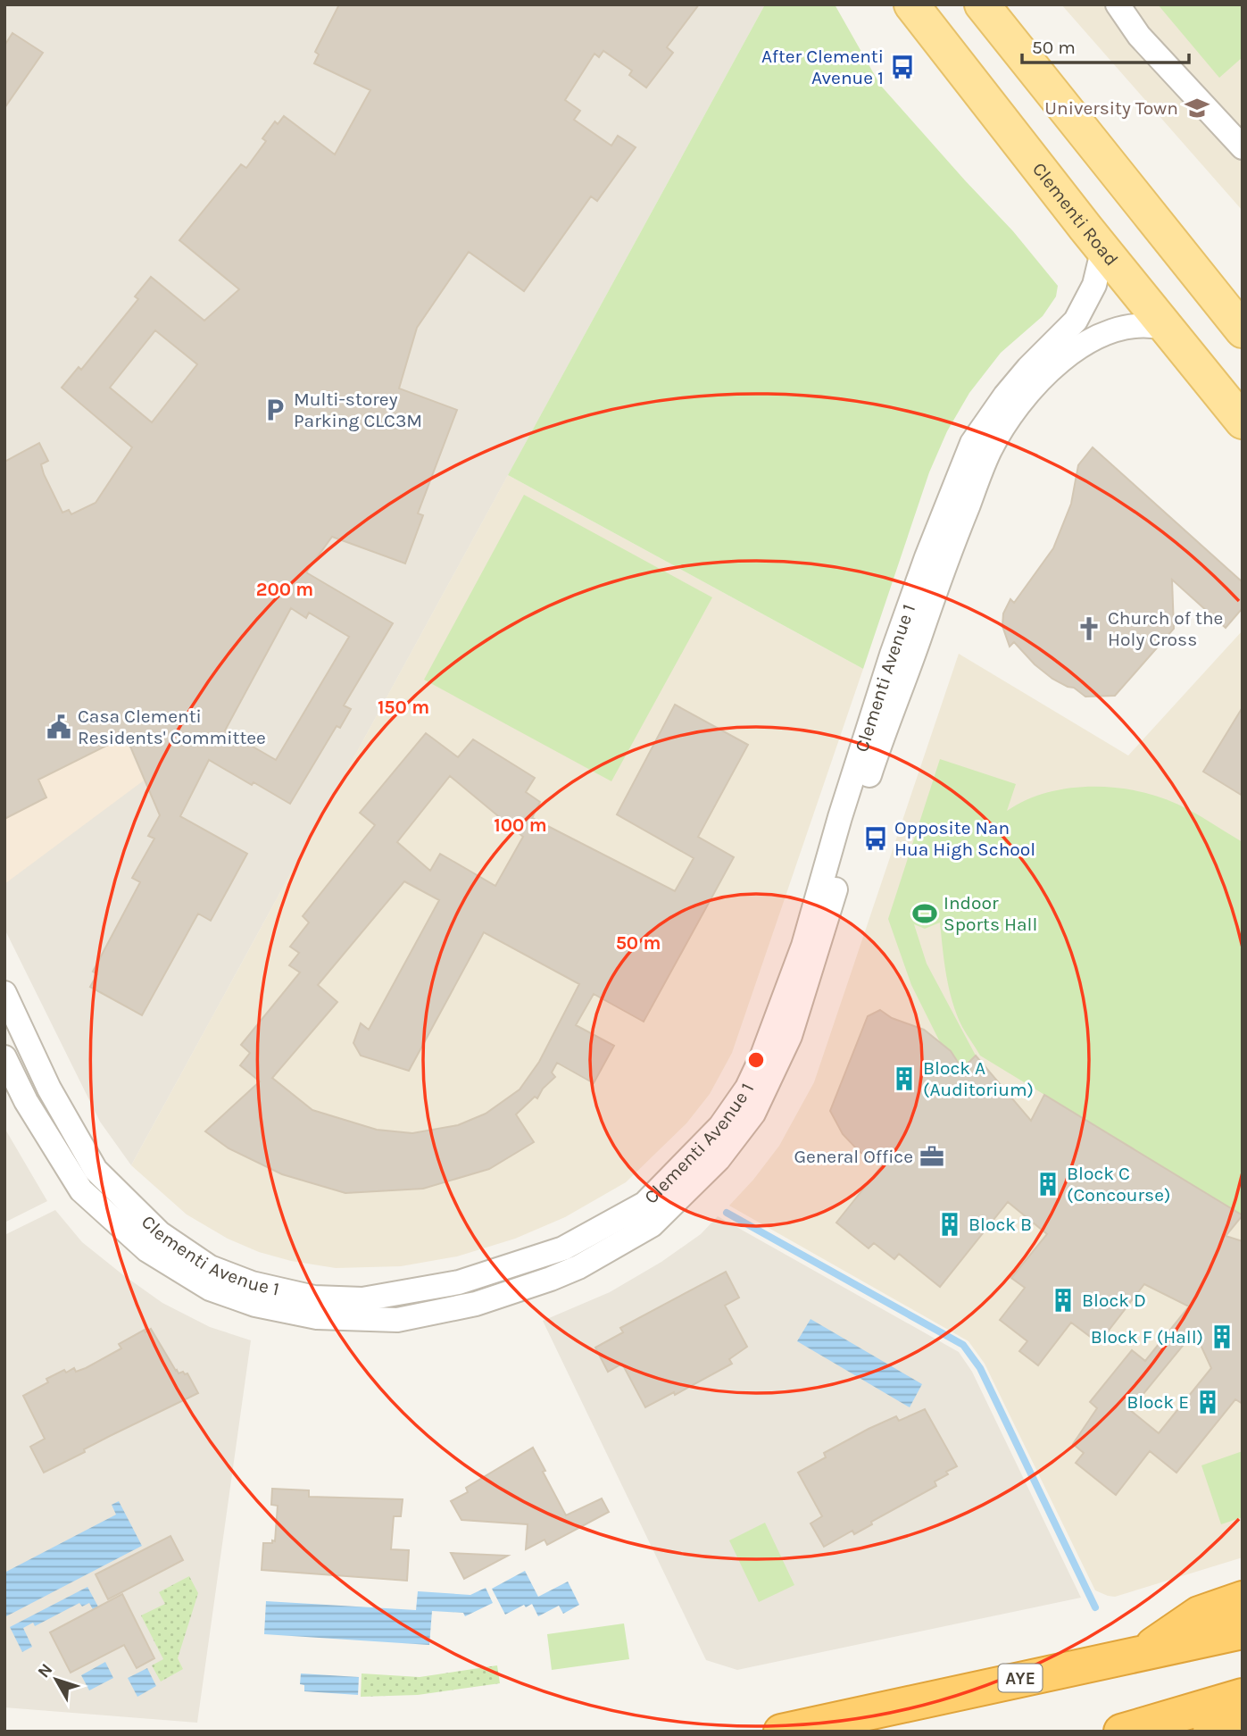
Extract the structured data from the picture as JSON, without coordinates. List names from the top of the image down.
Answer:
{
  "streets": {
    "highway": ["AYE"],
    "main road": ["Clementi Road"],
    "street": ["Clementi Avenue 1"]
  },
  "crossings": [
    ["Clementi Road", "Clementi Avenue 1"]
  ],
  "places": {
    "bus stop": ["After Clementi Avenue 1", "Opposite Nan Hua High School"],
    "school or university": ["University Town"],
    "parking": ["Multi-storey Parking CLC3M"],
    "church": ["Church of the Holy Cross"],
    "public building": ["Casa Clementi Residents' Committee"],
    "sports": ["Indoor Sports Hall"],
    "building": [
      "Block A (Auditorium)",
      "Block C (Concourse)",
      "Block B",
      "Block D",
      "Block F (Hall)",
      "Block E"
    ],
    "office": ["General Office"]
  },
  "scale_bar": "50 m",
  "north": "top left",
  "rings": [
    "200 m",
    "150 m",
    "100 m",
    "50 m"
  ]
}
